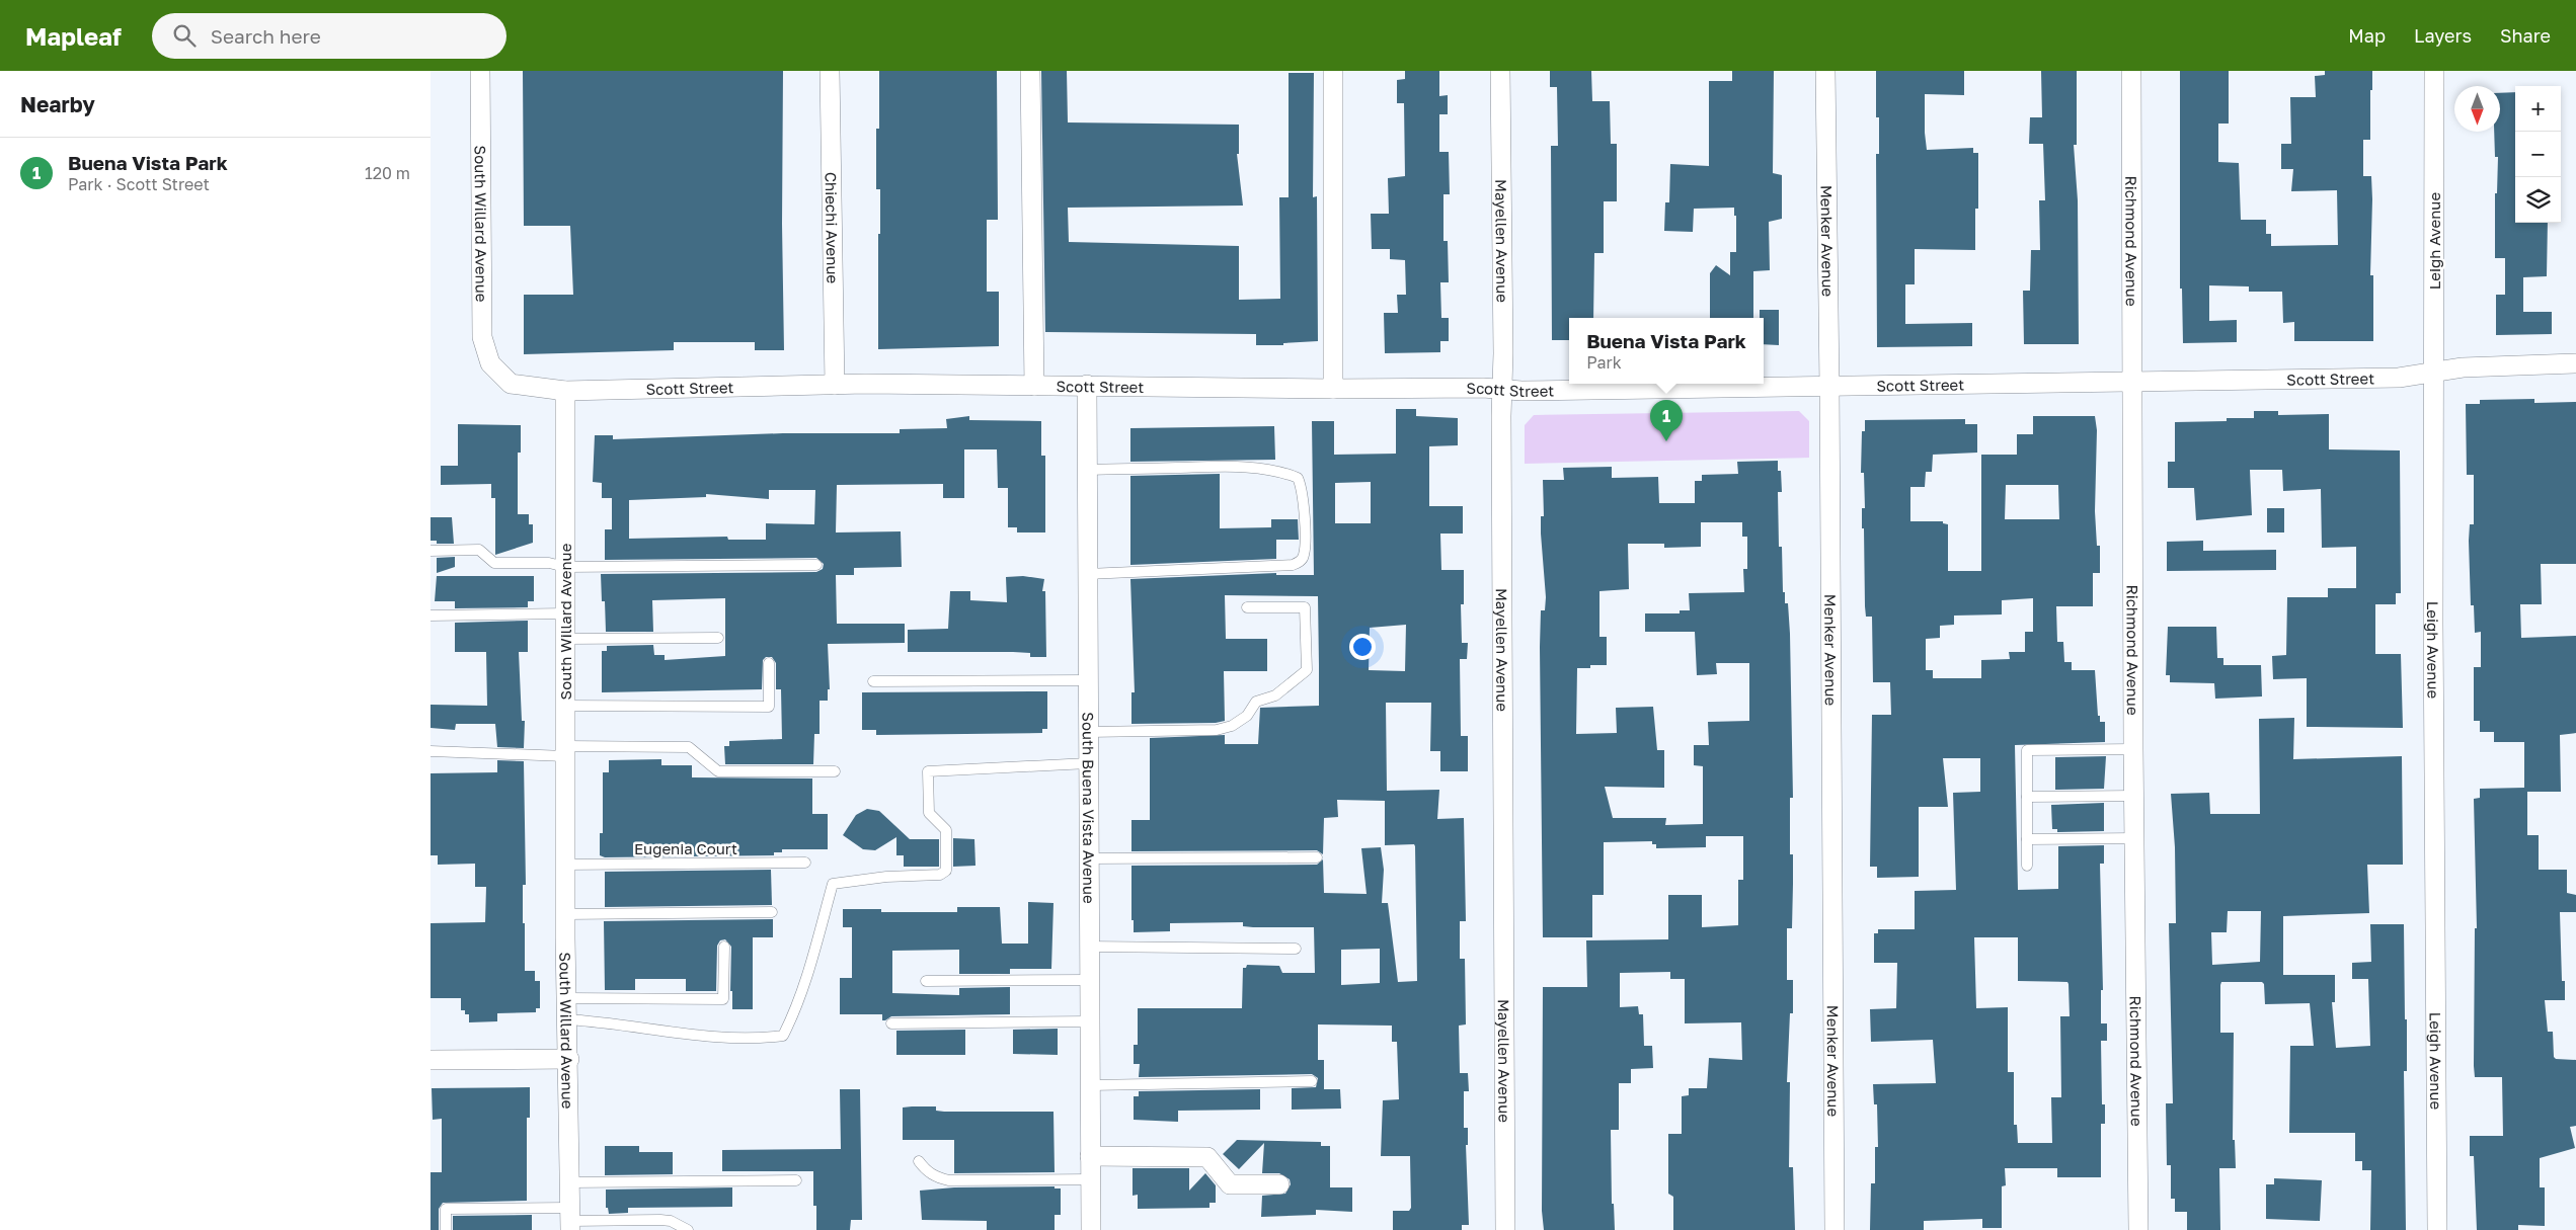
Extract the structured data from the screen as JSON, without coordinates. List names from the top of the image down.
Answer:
{
  "streets": {
    "street": [
      "South Willard Avenue",
      "Chiechi Avenue",
      "Mayellen Avenue",
      "Menker Avenue",
      "Richmond Avenue",
      "Leigh Avenue",
      "Scott Street",
      "South Buena Vista Avenue"
    ],
    "lane": ["Eugenia Court"]
  },
  "crossings": [
    ["South Willard Avenue", "Scott Street"],
    ["South Willard Avenue", "Eugenia Court"],
    ["Chiechi Avenue", "Scott Street"],
    ["Mayellen Avenue", "Scott Street"],
    ["Menker Avenue", "Scott Street"],
    ["Richmond Avenue", "Scott Street"],
    ["Leigh Avenue", "Scott Street"],
    ["Scott Street", "South Buena Vista Avenue"]
  ],
  "north": "bottom",
  "page": {
    "header": "Mapleaf",
    "search": "Search here",
    "nav": ["Map", "Layers", "Share"],
    "heading": "Nearby",
    "map_buttons": ["+", "−"],
    "list": [
      {
        "mark": "1",
        "name": "Buena Vista Park",
        "note": "Park · Scott Street",
        "value": "120 m"
      }
    ],
    "popup": ["Buena Vista Park", "Park"],
    "pins": "1"
  }
}
